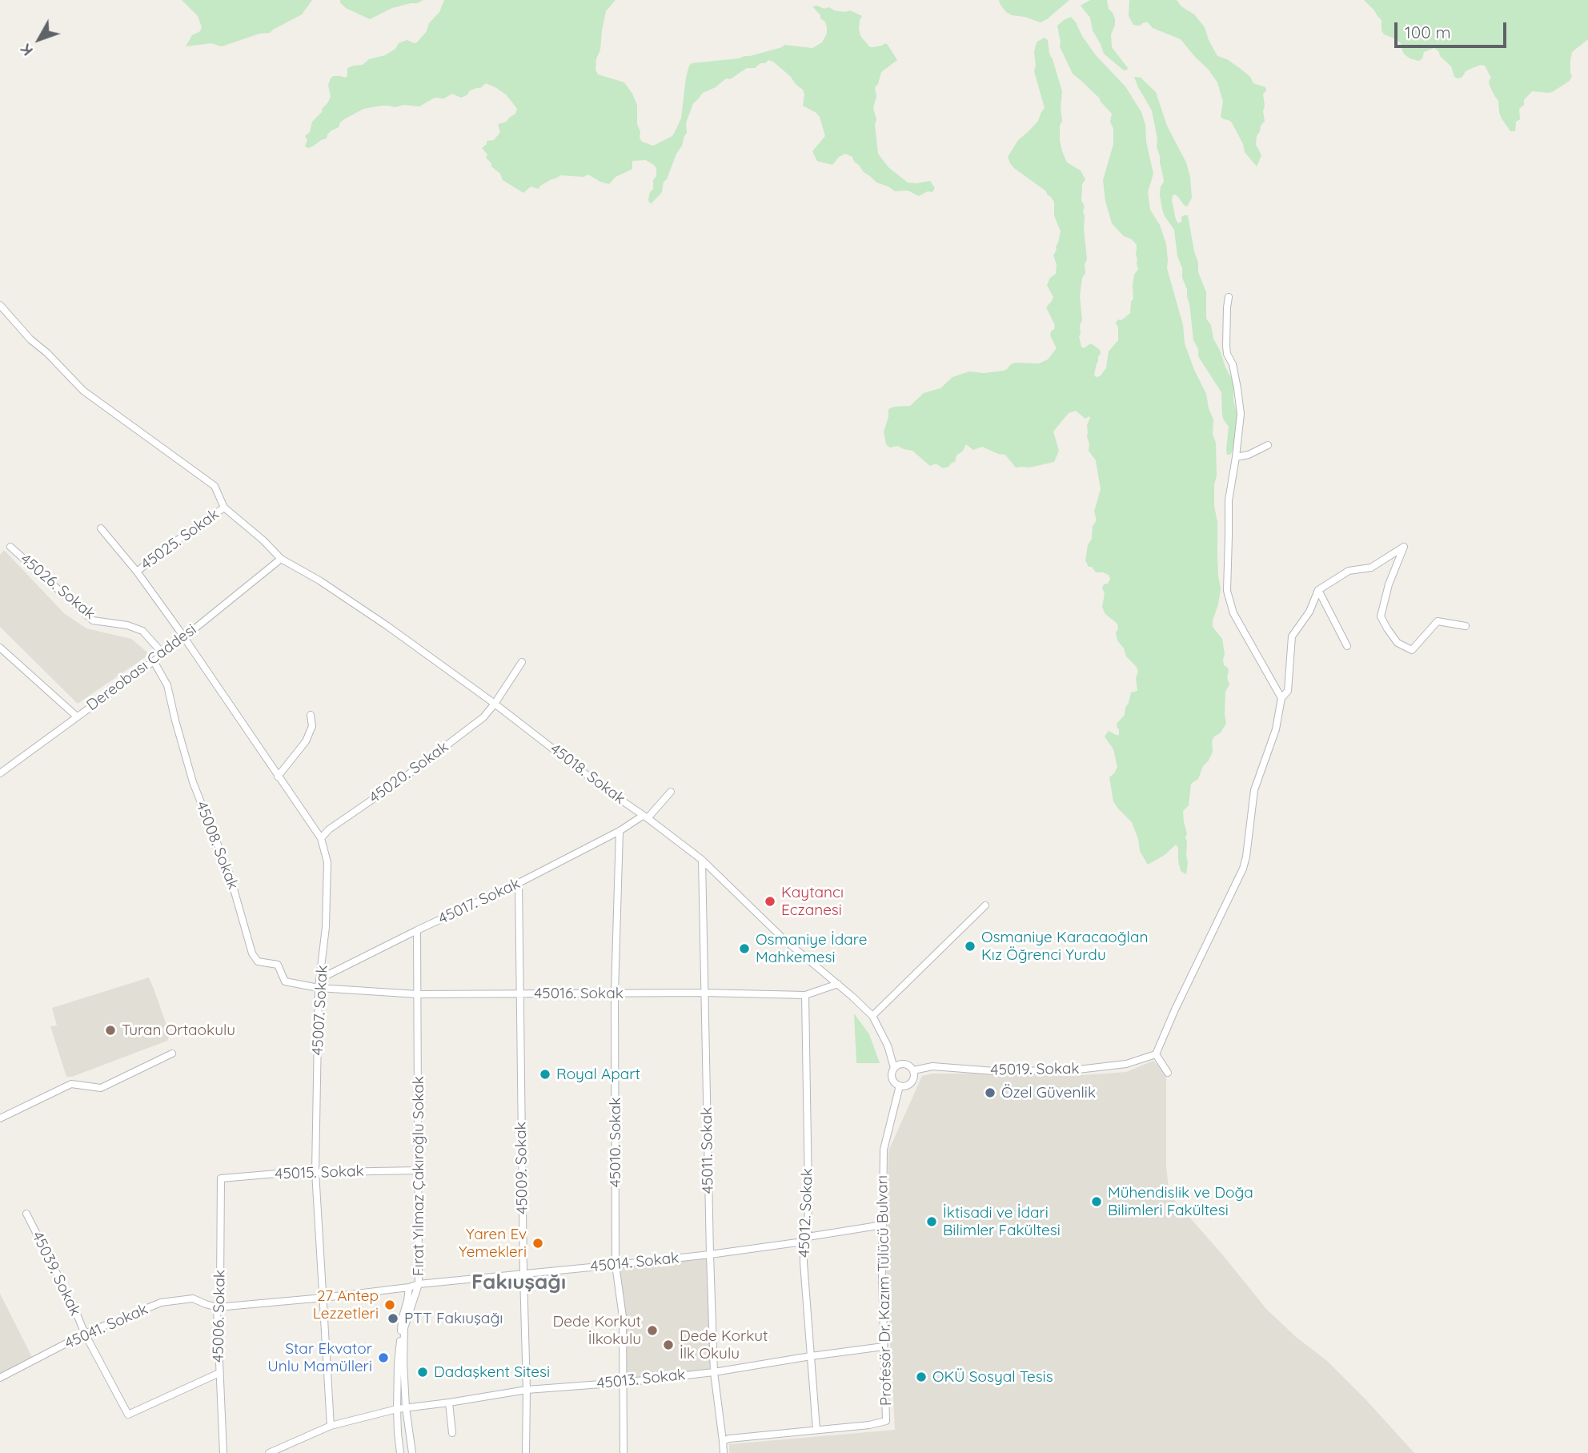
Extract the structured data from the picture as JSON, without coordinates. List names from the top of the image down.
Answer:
{
  "streets": {
    "street": [
      "45025. Sokak",
      "45026. Sokak",
      "Dereobası Caddesi",
      "45020. Sokak",
      "45018. Sokak",
      "45008. Sokak",
      "45017. Sokak",
      "45016. Sokak",
      "45007. Sokak",
      "45019. Sokak",
      "45010. Sokak",
      "45011. Sokak",
      "45009. Sokak",
      "45015. Sokak",
      "Fırat Yılmaz Çakıroğlu Sokak",
      "45012. Sokak",
      "45014. Sokak",
      "45039. Sokak",
      "Profesör Dr. Kazım Tülücü Bulvarı",
      "45006. Sokak",
      "45041. Sokak",
      "45013. Sokak"
    ]
  },
  "crossings": [
    ["45025. Sokak", "Dereobası Caddesi"],
    ["45025. Sokak", "45018. Sokak"],
    ["45025. Sokak", "45007. Sokak"],
    ["45026. Sokak", "Dereobası Caddesi"],
    ["Dereobası Caddesi", "45018. Sokak"],
    ["Dereobası Caddesi", "45008. Sokak"],
    ["Dereobası Caddesi", "45007. Sokak"],
    ["45020. Sokak", "45018. Sokak"],
    ["45020. Sokak", "45007. Sokak"],
    ["45018. Sokak", "45017. Sokak"],
    ["45018. Sokak", "45016. Sokak"],
    ["45018. Sokak", "45019. Sokak"],
    ["45018. Sokak", "45011. Sokak"],
    ["45018. Sokak", "Profesör Dr. Kazım Tülücü Bulvarı"],
    ["45008. Sokak", "45017. Sokak"],
    ["45008. Sokak", "45016. Sokak"],
    ["45008. Sokak", "45007. Sokak"],
    ["45017. Sokak", "45016. Sokak"],
    ["45017. Sokak", "45007. Sokak"],
    ["45017. Sokak", "45010. Sokak"],
    ["45017. Sokak", "45009. Sokak"],
    ["45017. Sokak", "Fırat Yılmaz Çakıroğlu Sokak"],
    ["45016. Sokak", "45007. Sokak"],
    ["45016. Sokak", "45010. Sokak"],
    ["45016. Sokak", "45011. Sokak"],
    ["45016. Sokak", "45009. Sokak"],
    ["45016. Sokak", "Fırat Yılmaz Çakıroğlu Sokak"],
    ["45016. Sokak", "45012. Sokak"],
    ["45007. Sokak", "45015. Sokak"],
    ["45007. Sokak", "45014. Sokak"],
    ["45007. Sokak", "45013. Sokak"],
    ["45019. Sokak", "Profesör Dr. Kazım Tülücü Bulvarı"],
    ["45010. Sokak", "45014. Sokak"],
    ["45010. Sokak", "45013. Sokak"],
    ["45011. Sokak", "45014. Sokak"],
    ["45011. Sokak", "Profesör Dr. Kazım Tülücü Bulvarı"],
    ["45011. Sokak", "45013. Sokak"],
    ["45009. Sokak", "45014. Sokak"],
    ["45009. Sokak", "45013. Sokak"],
    ["45015. Sokak", "Fırat Yılmaz Çakıroğlu Sokak"],
    ["45015. Sokak", "45006. Sokak"],
    ["Fırat Yılmaz Çakıroğlu Sokak", "45014. Sokak"],
    ["Fırat Yılmaz Çakıroğlu Sokak", "45013. Sokak"],
    ["45012. Sokak", "45014. Sokak"],
    ["45012. Sokak", "Profesör Dr. Kazım Tülücü Bulvarı"],
    ["45012. Sokak", "45013. Sokak"],
    ["45014. Sokak", "Profesör Dr. Kazım Tülücü Bulvarı"],
    ["45014. Sokak", "45006. Sokak"],
    ["45014. Sokak", "45041. Sokak"],
    ["45039. Sokak", "45006. Sokak"],
    ["45039. Sokak", "45041. Sokak"],
    ["Profesör Dr. Kazım Tülücü Bulvarı", "45013. Sokak"],
    ["45006. Sokak", "45041. Sokak"]
  ],
  "districts": ["Fakıuşağı"],
  "places": [
    "Kaytancı Eczanesi",
    "Osmaniye Karacaoğlan Kız Öğrenci Yurdu",
    "Osmaniye İdare Mahkemesi",
    "Turan Ortaokulu",
    "Royal Apart",
    "Özel Güvenlik",
    "Mühendislik ve Doğa Bilimleri Fakültesi",
    "İktisadi ve İdari Bilimler Fakültesi",
    "Yaren Ev Yemekleri",
    "27 Antep Lezzetleri",
    "PTT Fakıuşağı",
    "Dede Korkut İlkokulu",
    "Dede Korkut İlk Okulu",
    "Star Ekvator Unlu Mamülleri",
    "Dadaşkent Sitesi",
    "OKÜ Sosyal Tesis"
  ],
  "scale_bar": "100 m",
  "north": "bottom left"
}
